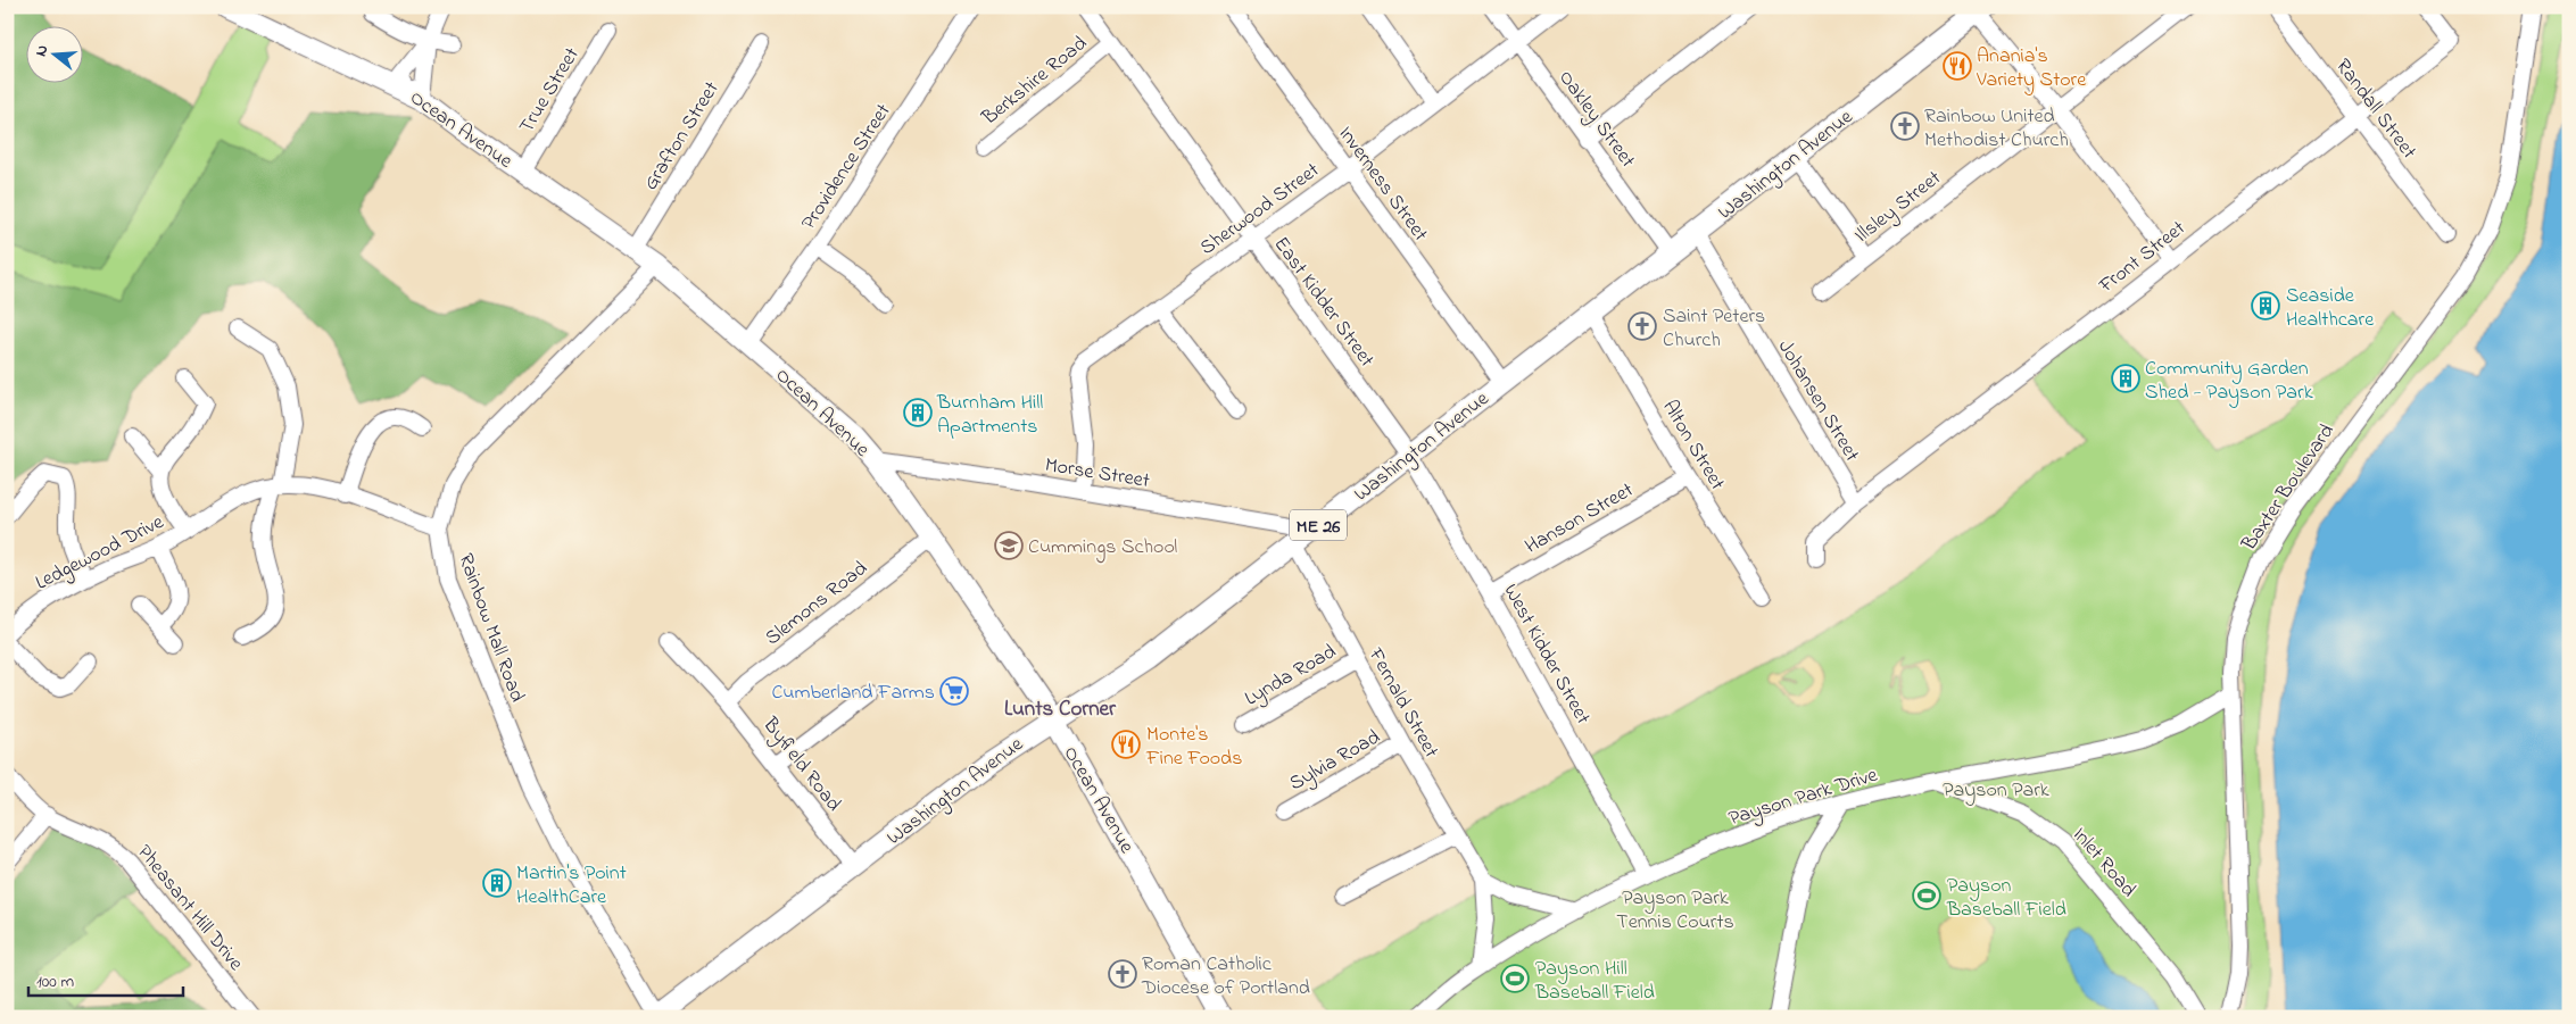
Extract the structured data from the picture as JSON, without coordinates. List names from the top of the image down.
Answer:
{
  "streets": {
    "main road": ["Ocean Avenue", "Washington Avenue", "ME 26"],
    "street": [
      "Berkshire Road",
      "True Street",
      "Randall Street",
      "Oakley Street",
      "Grafton Street",
      "Providence Street",
      "Inverness Street",
      "Illsley Street",
      "Sherwood Street",
      "Front Street",
      "East Kidder Street",
      "Johansen Street",
      "Alton Street",
      "Morse Street",
      "Baxter Boulevard",
      "Hanson Street",
      "Ledgewood Drive",
      "Slemons Road",
      "Rainbow Mall Road",
      "West Kidder Street",
      "Lynda Road",
      "Fernald Street",
      "Sylvia Road",
      "Byfield Road",
      "Payson Park Drive",
      "Inlet Road",
      "Pheasant Hill Drive"
    ]
  },
  "crossings": [
    ["Berkshire Road", "East Kidder Street"],
    ["True Street", "Ocean Avenue"],
    ["Randall Street", "Front Street"],
    ["Oakley Street", "Washington Avenue"],
    ["Oakley Street", "Sherwood Street"],
    ["Ocean Avenue", "Grafton Street"],
    ["Ocean Avenue", "Washington Avenue"],
    ["Ocean Avenue", "Providence Street"],
    ["Ocean Avenue", "Morse Street"],
    ["Ocean Avenue", "Slemons Road"],
    ["Ocean Avenue", "Rainbow Mall Road"],
    ["Washington Avenue", "Inverness Street"],
    ["Washington Avenue", "East Kidder Street"],
    ["Washington Avenue", "Johansen Street"],
    ["Washington Avenue", "Alton Street"],
    ["Washington Avenue", "Morse Street"],
    ["Washington Avenue", "Rainbow Mall Road"],
    ["Washington Avenue", "West Kidder Street"],
    ["Washington Avenue", "Fernald Street"],
    ["Washington Avenue", "Byfield Road"],
    ["Inverness Street", "Sherwood Street"],
    ["Sherwood Street", "East Kidder Street"],
    ["Sherwood Street", "Morse Street"],
    ["Front Street", "Johansen Street"],
    ["East Kidder Street", "West Kidder Street"],
    ["Alton Street", "Hanson Street"],
    ["Baxter Boulevard", "Payson Park Drive"],
    ["Hanson Street", "West Kidder Street"],
    ["Ledgewood Drive", "Rainbow Mall Road"],
    ["Slemons Road", "Byfield Road"],
    ["West Kidder Street", "Payson Park Drive"],
    ["Lynda Road", "Fernald Street"],
    ["Fernald Street", "Sylvia Road"],
    ["Fernald Street", "Payson Park Drive"],
    ["Payson Park Drive", "Inlet Road"]
  ],
  "districts": ["Lunts Corner"],
  "parks": ["Payson Park", "Payson Park Tennis Courts"],
  "places": {
    "restaurant": ["Anania's Variety Store", "Monte's Fine Foods"],
    "church": ["Rainbow United Methodist Church", "Saint Peters Church", "Roman Catholic Diocese of Portland"],
    "building": [
      "Seaside Healthcare",
      "Community Garden Shed - Payson Park",
      "Burnham Hill Apartments",
      "Martin's Point HealthCare"
    ],
    "school or university": ["Cummings School"],
    "supermarket": ["Cumberland Farms"],
    "sports": ["Payson Baseball Field", "Payson Hill Baseball Field"]
  },
  "scale_bar": "100 m",
  "north": "left"
}
